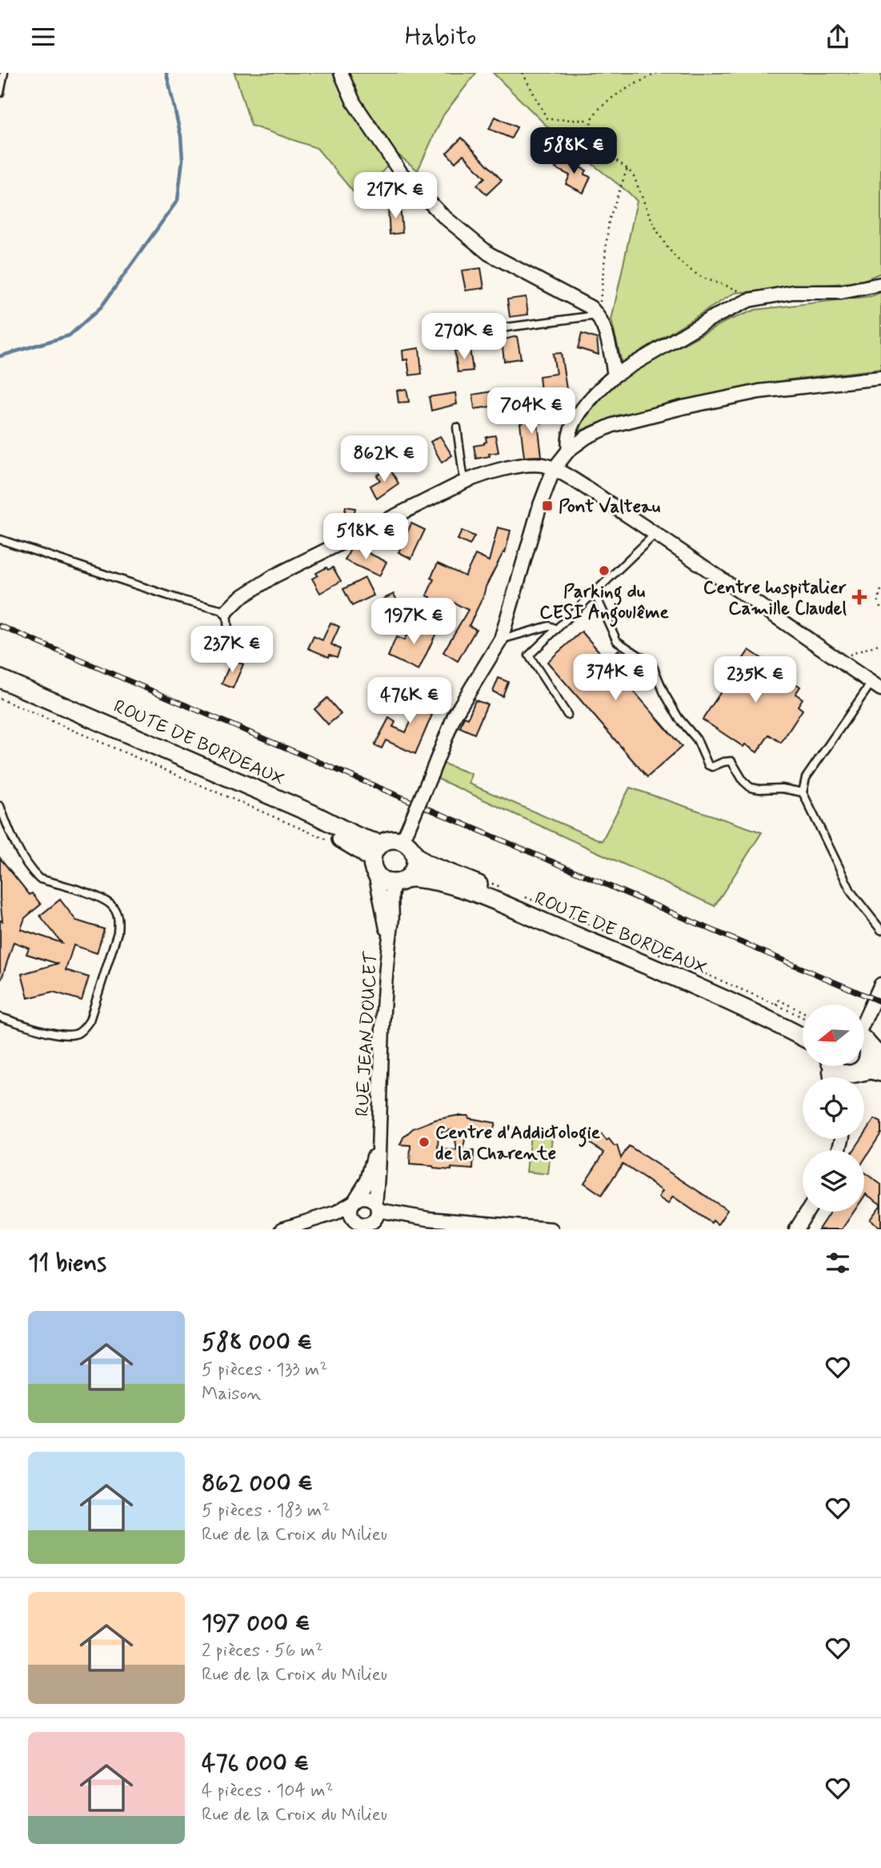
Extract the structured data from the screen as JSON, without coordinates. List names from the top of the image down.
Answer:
{
  "streets": {
    "main road": ["ROUTE DE BORDEAUX"],
    "street": ["RUE JEAN DOUCET"]
  },
  "crossings": [
    ["ROUTE DE BORDEAUX", "RUE JEAN DOUCET"]
  ],
  "places": {
    "transit": ["Pont Valteau"],
    "other": ["Parking du CESI Angoulême", "Centre d'Addictologie de la Charente"],
    "health": ["Centre hospitalier Camille Claudel"]
  },
  "north": "left",
  "page": {
    "header": "Habito",
    "price": [
      "588K €",
      "217K €",
      "270K €",
      "704K €",
      "862K €",
      "518K €",
      "197K €",
      "237K €",
      "374K €",
      "235K €",
      "476K €"
    ],
    "heading": "11 biens",
    "list": [
      {
        "name": "588 000 €",
        "note": "5 pièces · 133 m² · Maison"
      },
      {
        "name": "862 000 €",
        "note": "5 pièces · 183 m² · Rue de la Croix du Milieu"
      },
      {
        "name": "197 000 €",
        "note": "2 pièces · 56 m² · Rue de la Croix du Milieu"
      },
      {
        "name": "476 000 €",
        "note": "4 pièces · 104 m² · Rue de la Croix du Milieu"
      }
    ]
  }
}
